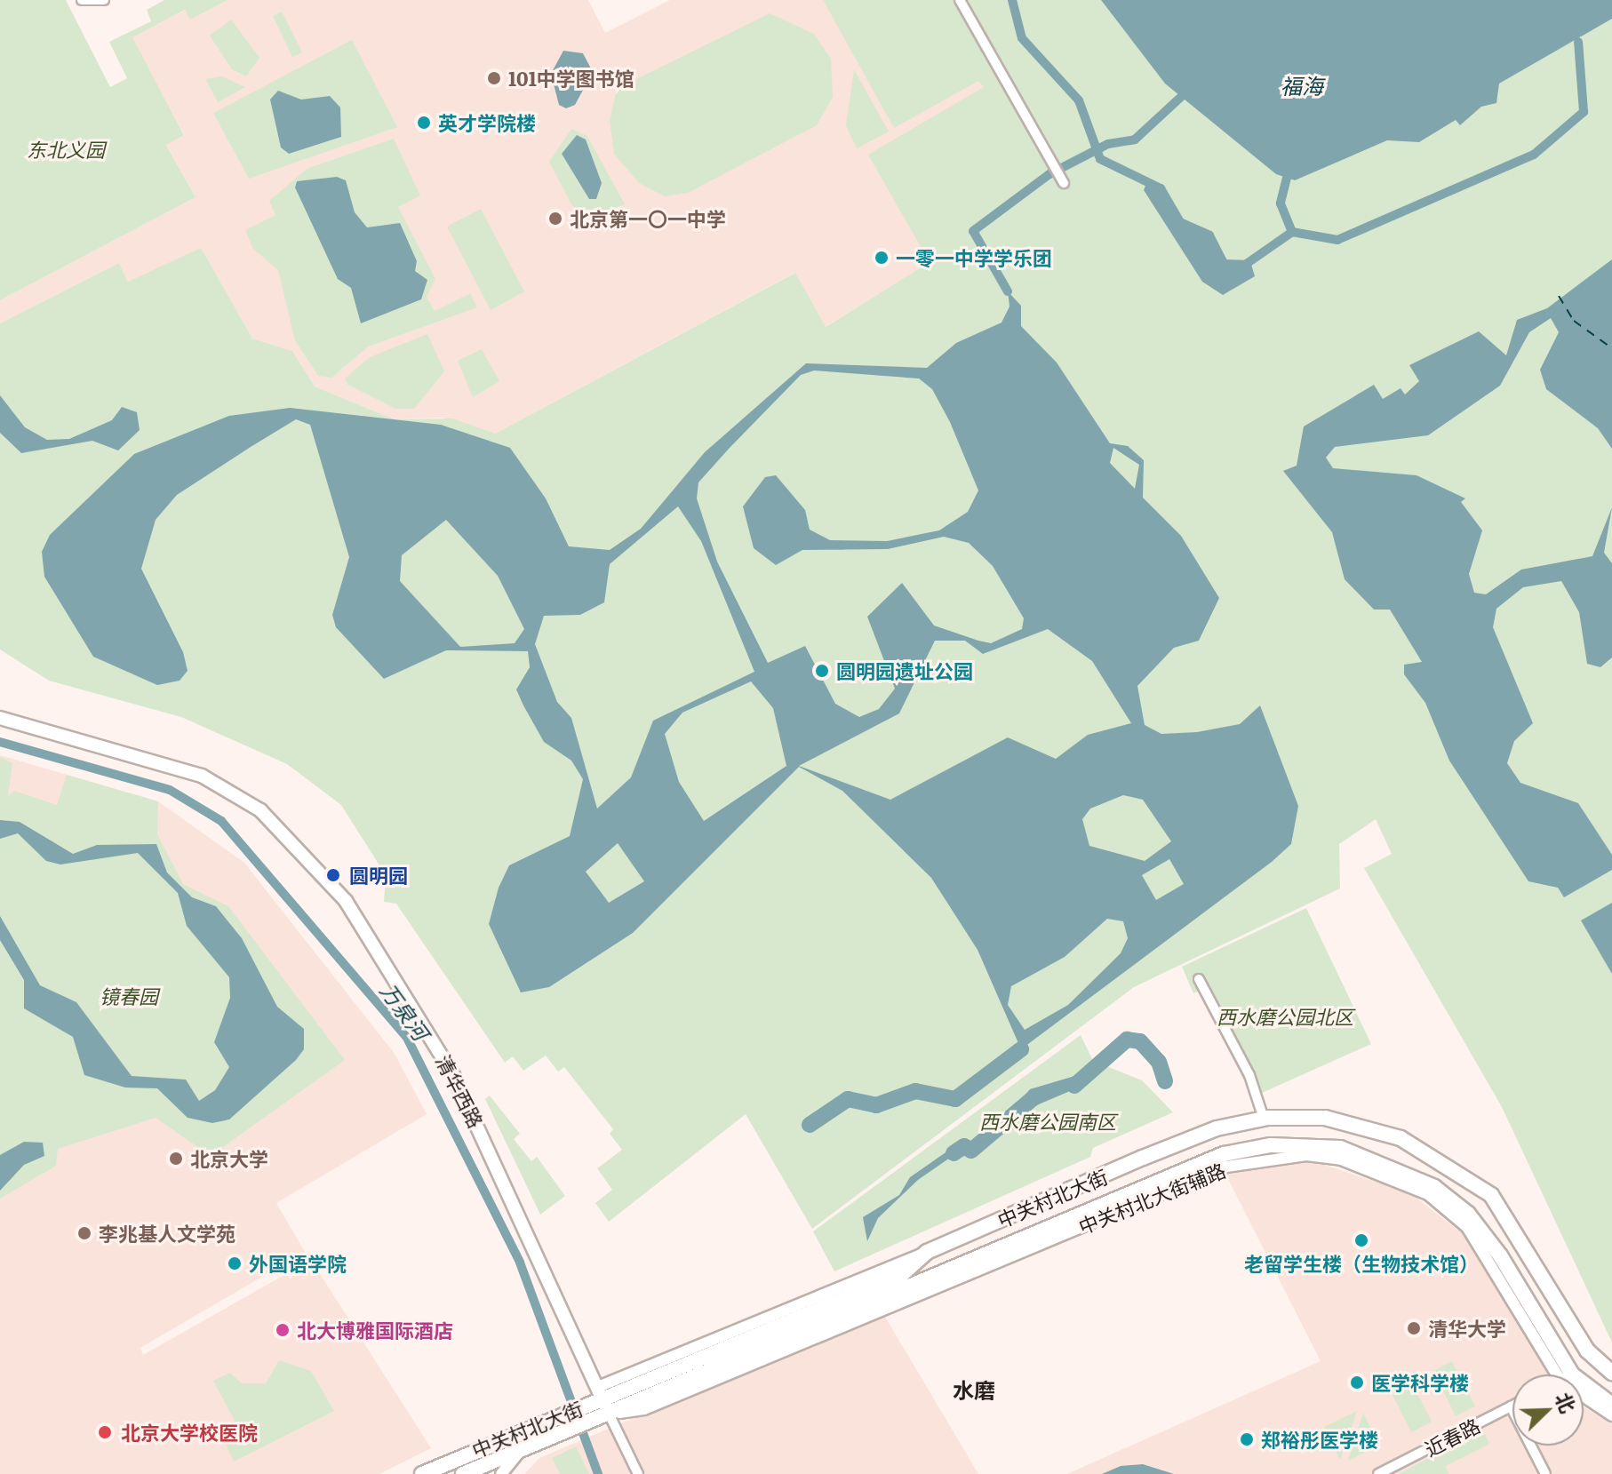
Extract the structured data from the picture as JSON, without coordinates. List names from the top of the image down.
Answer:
{
  "streets": {
    "main road": ["清华西路", "中关村北大街"],
    "street": ["近春路"]
  },
  "crossings": [
    ["清华西路", "中关村北大街"]
  ],
  "districts": ["水磨"],
  "water": ["福海", "万泉河"],
  "parks": [
    "东北义园",
    "镜春园",
    "西水磨公园北区",
    "西水磨公园南区"
  ],
  "places": [
    "101中学图书馆",
    "英才学院楼",
    "北京第一〇一中学",
    "一零一中学学乐团",
    "圆明园遗址公园",
    "圆明园",
    "北京大学",
    "李兆基人文学苑",
    "老留学生楼（生物技术馆）",
    "外国语学院",
    "清华大学",
    "北大博雅国际酒店",
    "医学科学楼",
    "北京大学校医院",
    "郑裕彤医学楼"
  ],
  "north": "top right"
}
